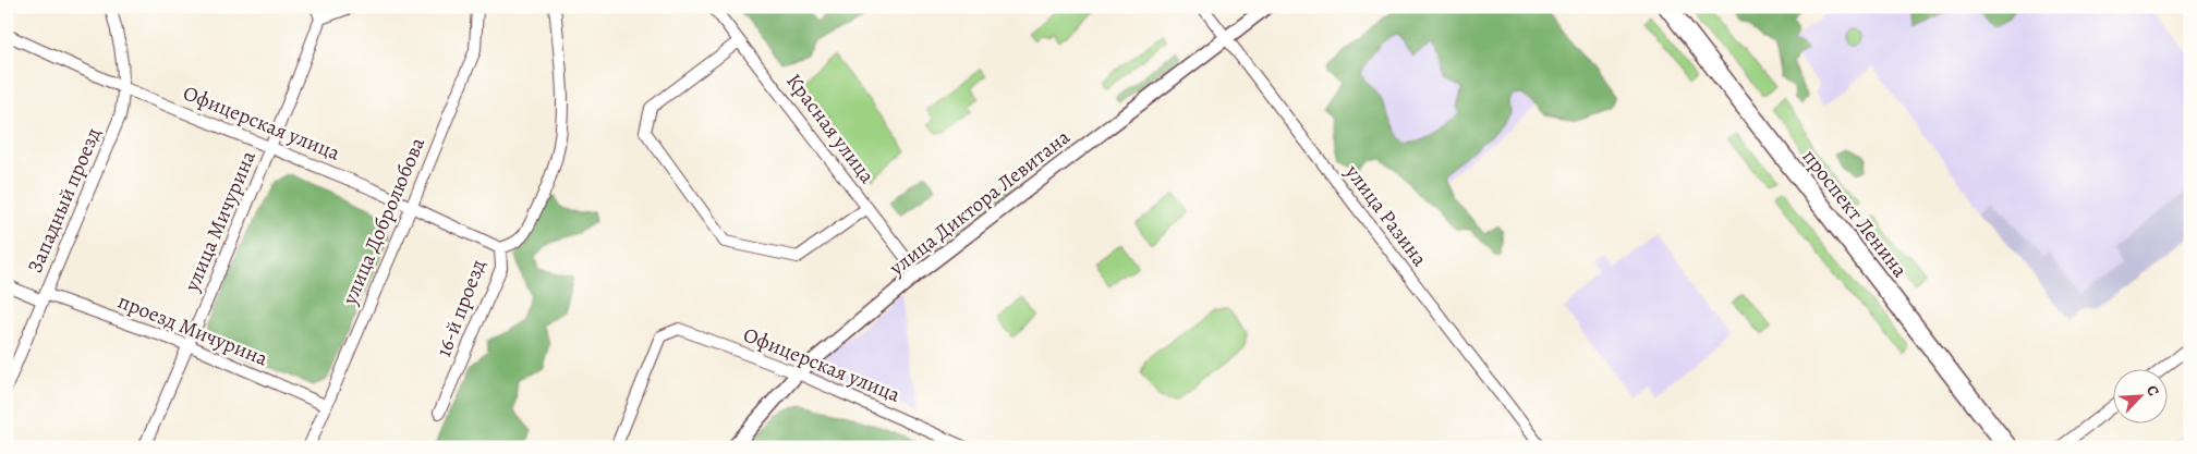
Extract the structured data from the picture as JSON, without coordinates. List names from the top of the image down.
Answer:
{
  "streets": {
    "main road": ["проспект Ленина"],
    "street": [
      "Офицерская улица",
      "Красная улица",
      "Западный проезд",
      "улица Диктора Левитана",
      "улица Разина",
      "улица Мичурина",
      "улица Добролюбова",
      "16-й проезд",
      "проезд Мичурина"
    ]
  },
  "crossings": [
    ["Офицерская улица", "Западный проезд"],
    ["Офицерская улица", "улица Диктора Левитана"],
    ["Офицерская улица", "улица Мичурина"],
    ["Офицерская улица", "улица Добролюбова"],
    ["Офицерская улица", "16-й проезд"],
    ["Красная улица", "улица Диктора Левитана"],
    ["Западный проезд", "проезд Мичурина"],
    ["улица Диктора Левитана", "улица Разина"],
    ["улица Мичурина", "проезд Мичурина"],
    ["улица Добролюбова", "проезд Мичурина"]
  ],
  "north": "top right"
}
